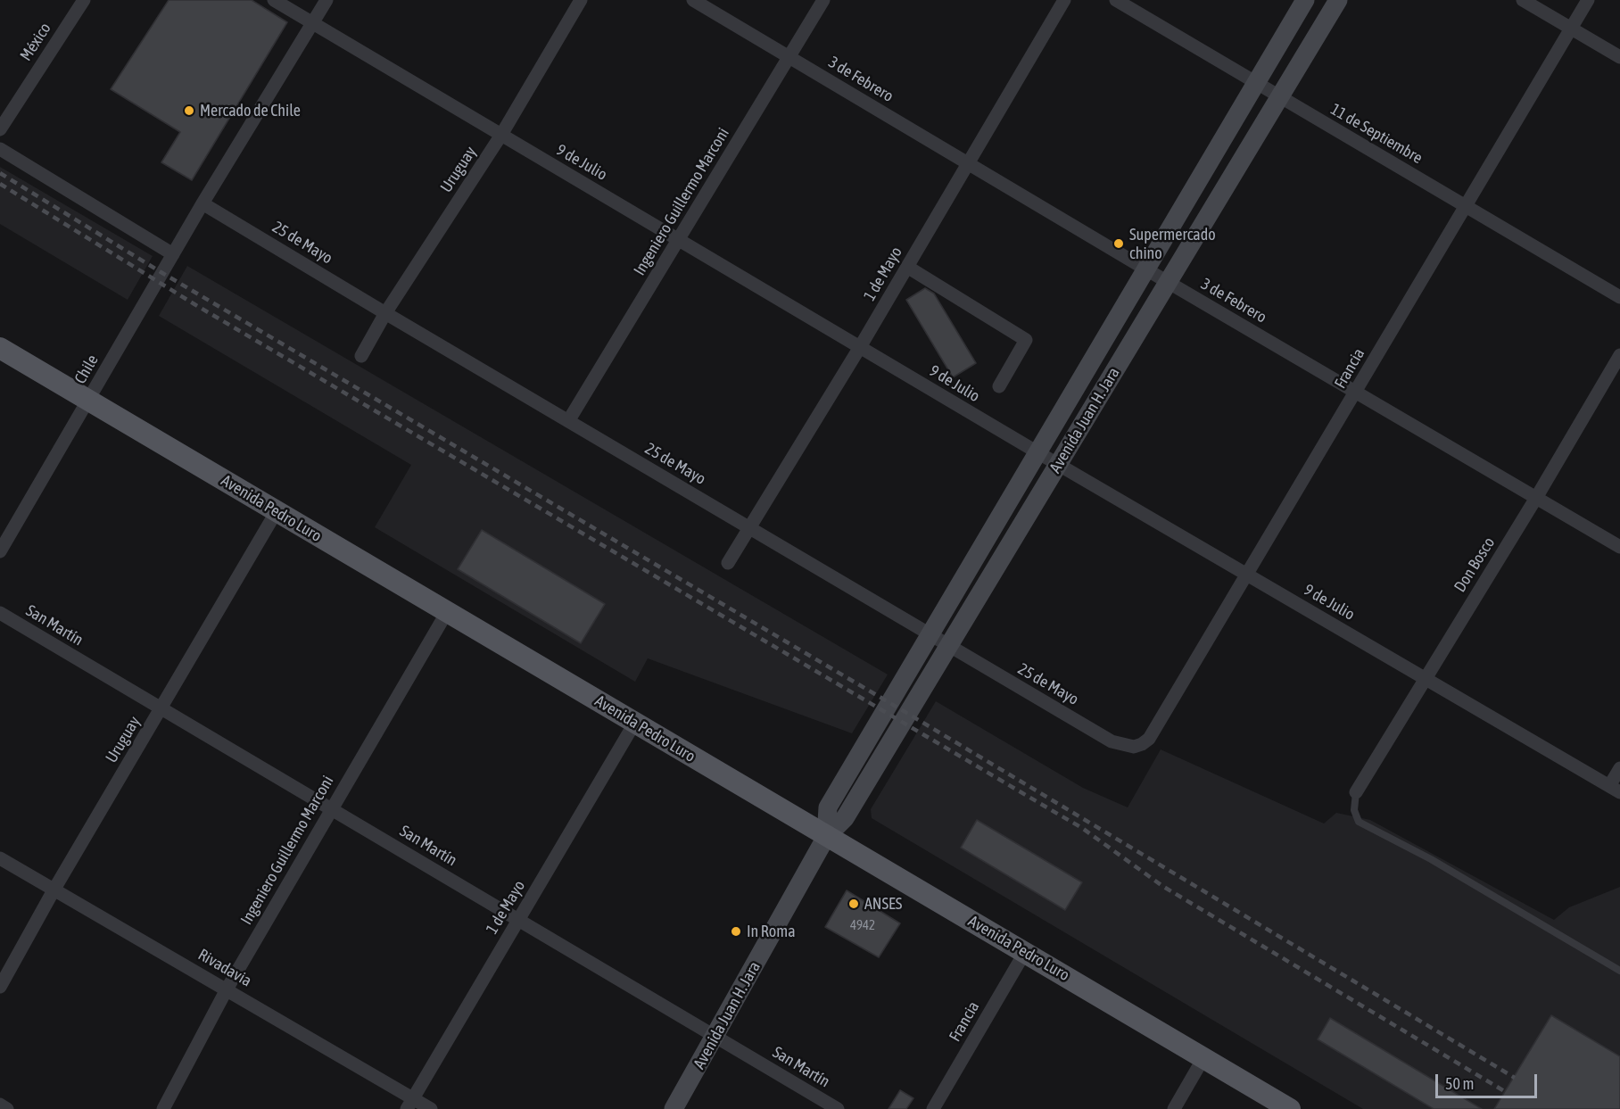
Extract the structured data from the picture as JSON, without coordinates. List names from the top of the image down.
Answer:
{
  "streets": {
    "main road": ["Avenida Juan H. Jara", "Avenida Pedro Luro"],
    "street": [
      "México",
      "3 de Febrero",
      "11 de Septiembre",
      "9 de Julio",
      "Uruguay",
      "Ingeniero Guillermo Marconi",
      "25 de Mayo",
      "1 de Mayo",
      "Francia",
      "Chile",
      "Don Bosco",
      "San Martín",
      "Rivadavia"
    ]
  },
  "crossings": [
    ["3 de Febrero", "Ingeniero Guillermo Marconi"],
    ["3 de Febrero", "1 de Mayo"],
    ["3 de Febrero", "Francia"],
    ["3 de Febrero", "Avenida Juan H. Jara"],
    ["3 de Febrero", "Don Bosco"],
    ["11 de Septiembre", "Francia"],
    ["11 de Septiembre", "Avenida Juan H. Jara"],
    ["9 de Julio", "Uruguay"],
    ["9 de Julio", "Ingeniero Guillermo Marconi"],
    ["9 de Julio", "1 de Mayo"],
    ["9 de Julio", "Francia"],
    ["9 de Julio", "Chile"],
    ["9 de Julio", "Avenida Juan H. Jara"],
    ["9 de Julio", "Don Bosco"],
    ["Uruguay", "25 de Mayo"],
    ["Uruguay", "Avenida Pedro Luro"],
    ["Uruguay", "San Martín"],
    ["Uruguay", "Rivadavia"],
    ["Ingeniero Guillermo Marconi", "25 de Mayo"],
    ["Ingeniero Guillermo Marconi", "Avenida Pedro Luro"],
    ["Ingeniero Guillermo Marconi", "San Martín"],
    ["Ingeniero Guillermo Marconi", "Rivadavia"],
    ["25 de Mayo", "1 de Mayo"],
    ["25 de Mayo", "Francia"],
    ["25 de Mayo", "Chile"],
    ["25 de Mayo", "Avenida Juan H. Jara"],
    ["1 de Mayo", "Avenida Pedro Luro"],
    ["1 de Mayo", "San Martín"],
    ["1 de Mayo", "Rivadavia"],
    ["Francia", "Avenida Pedro Luro"],
    ["Chile", "Avenida Pedro Luro"],
    ["Avenida Juan H. Jara", "Avenida Pedro Luro"],
    ["Avenida Juan H. Jara", "San Martín"]
  ],
  "places": [
    "Mercado de Chile",
    "Supermercado chino",
    "ANSES",
    "In Roma"
  ],
  "house_numbers": ["4942"],
  "scale_bar": "50 m"
}
